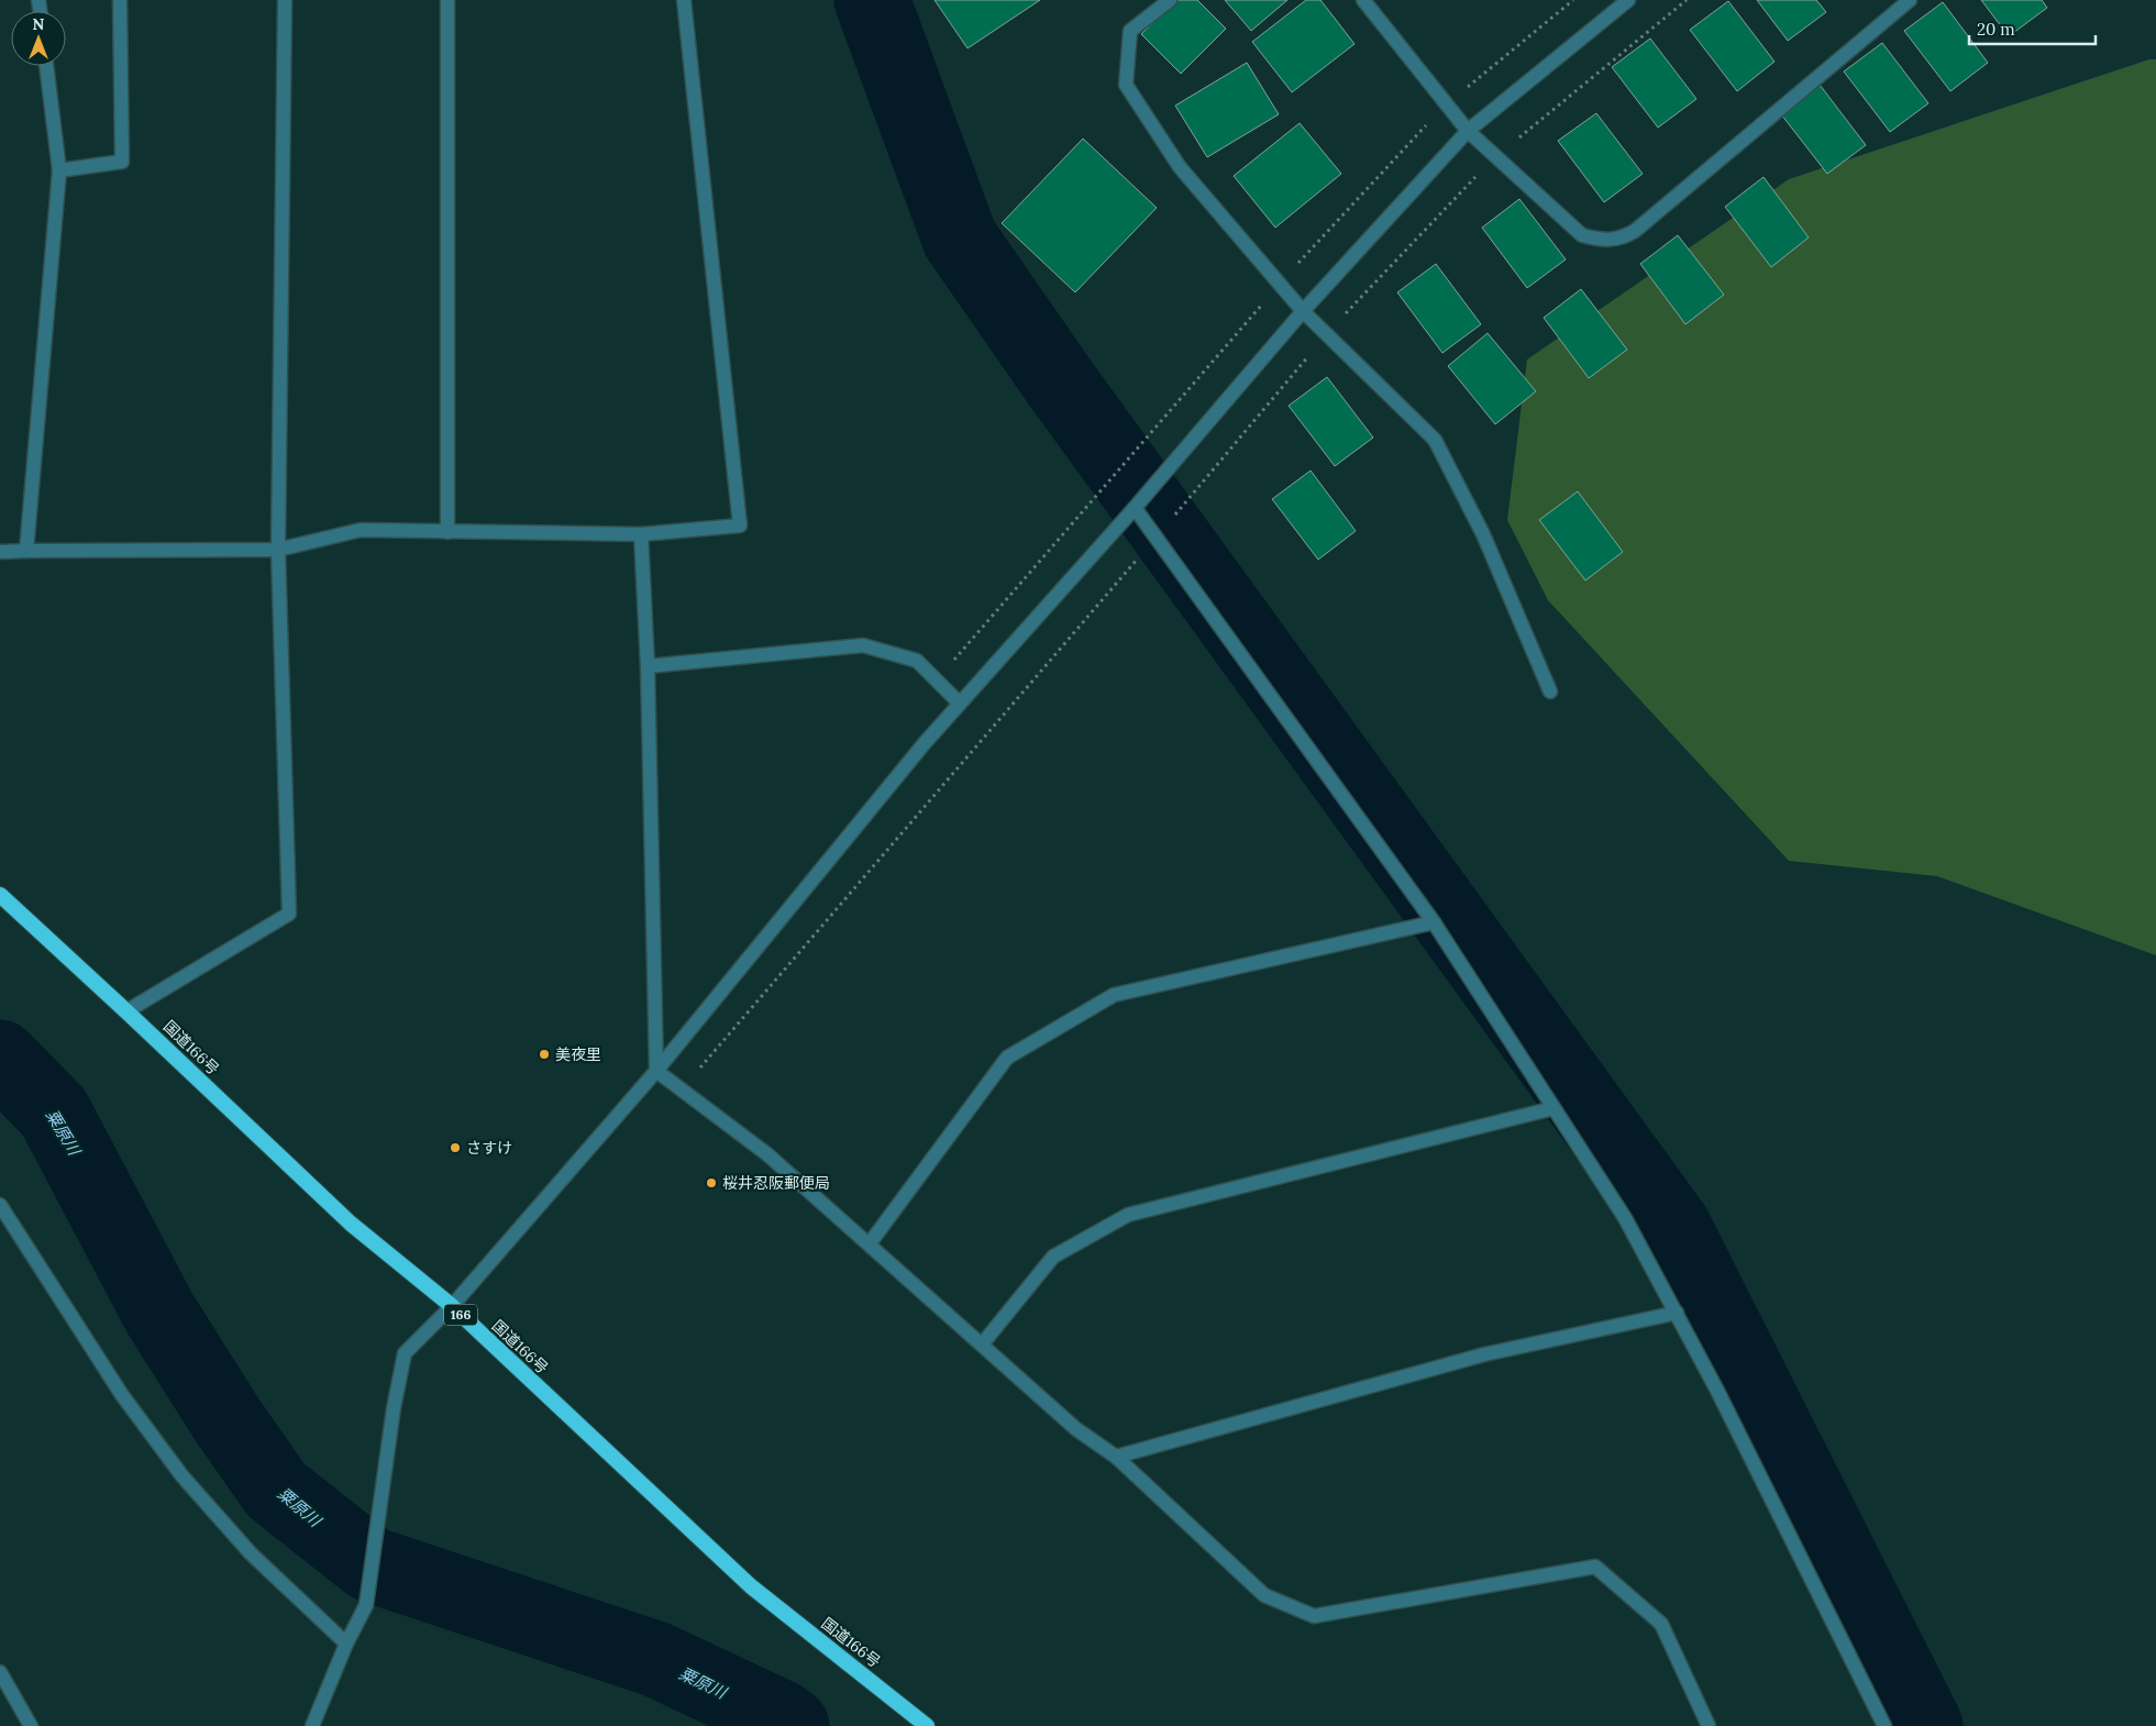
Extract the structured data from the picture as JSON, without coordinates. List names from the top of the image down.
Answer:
{
  "streets": {
    "highway": ["国道166号", "166"]
  },
  "water": ["粟原川"],
  "places": ["美夜里", "さすけ", "桜井忍阪郵便局"],
  "scale_bar": "20 m",
  "north": "top"
}
